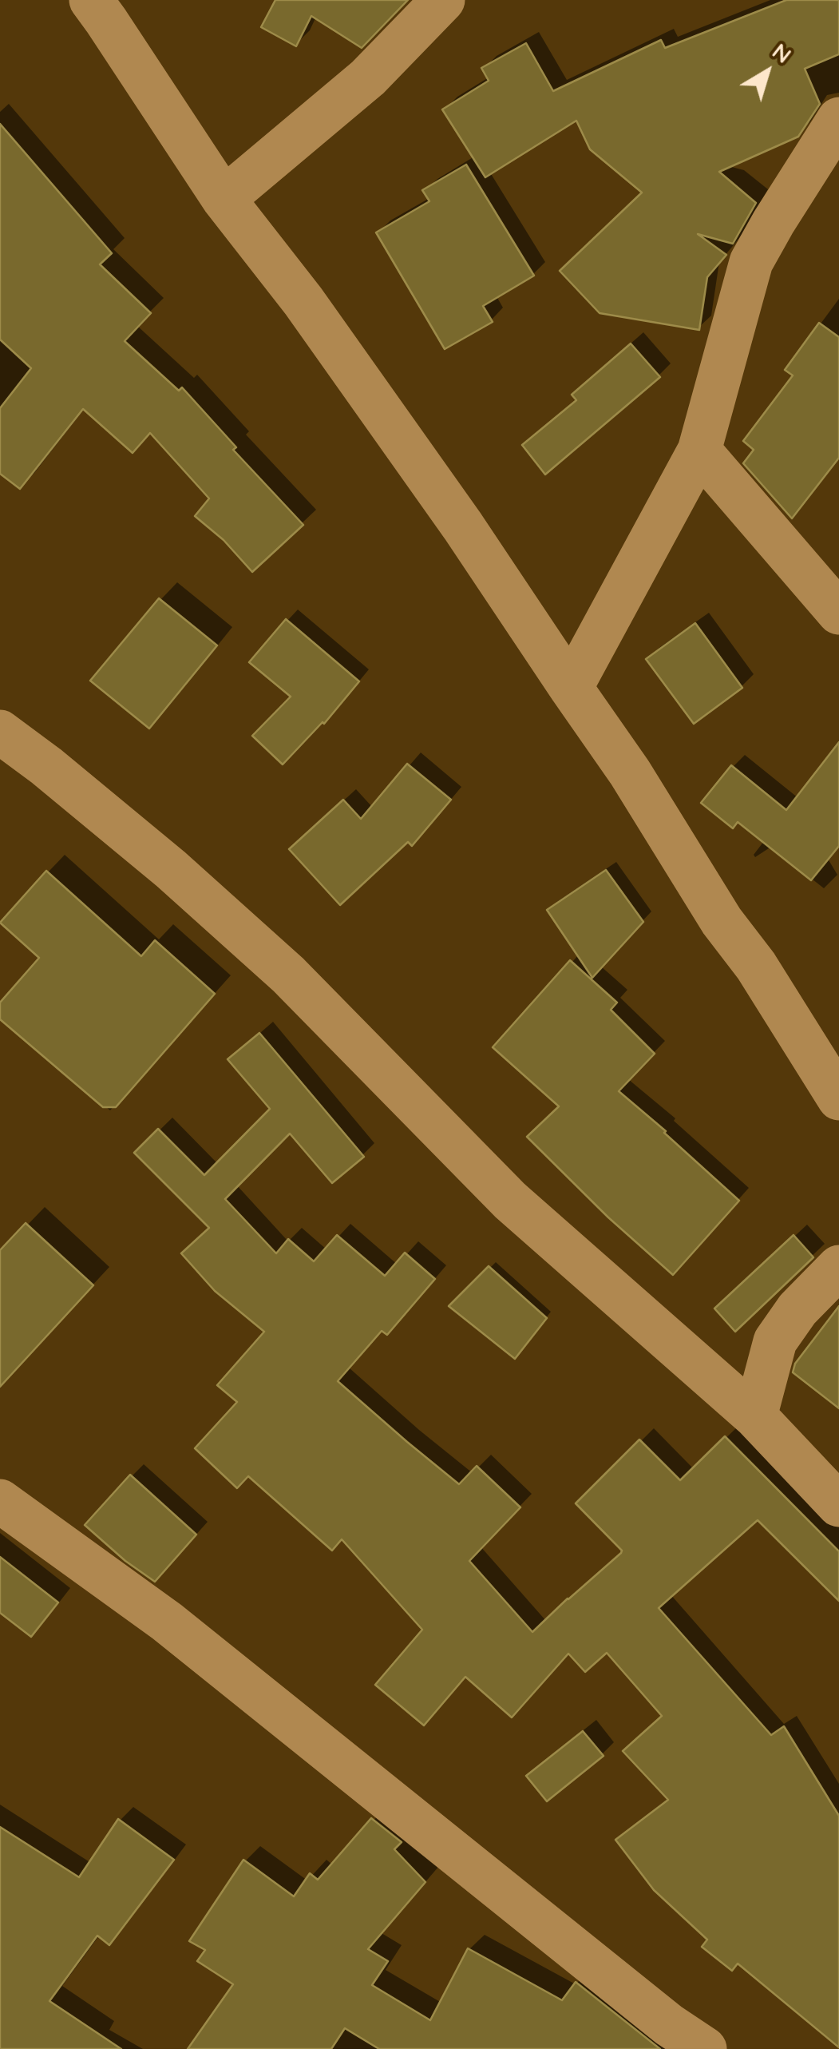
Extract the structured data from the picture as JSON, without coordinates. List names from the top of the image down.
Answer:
{
  "north": "top right"
}
